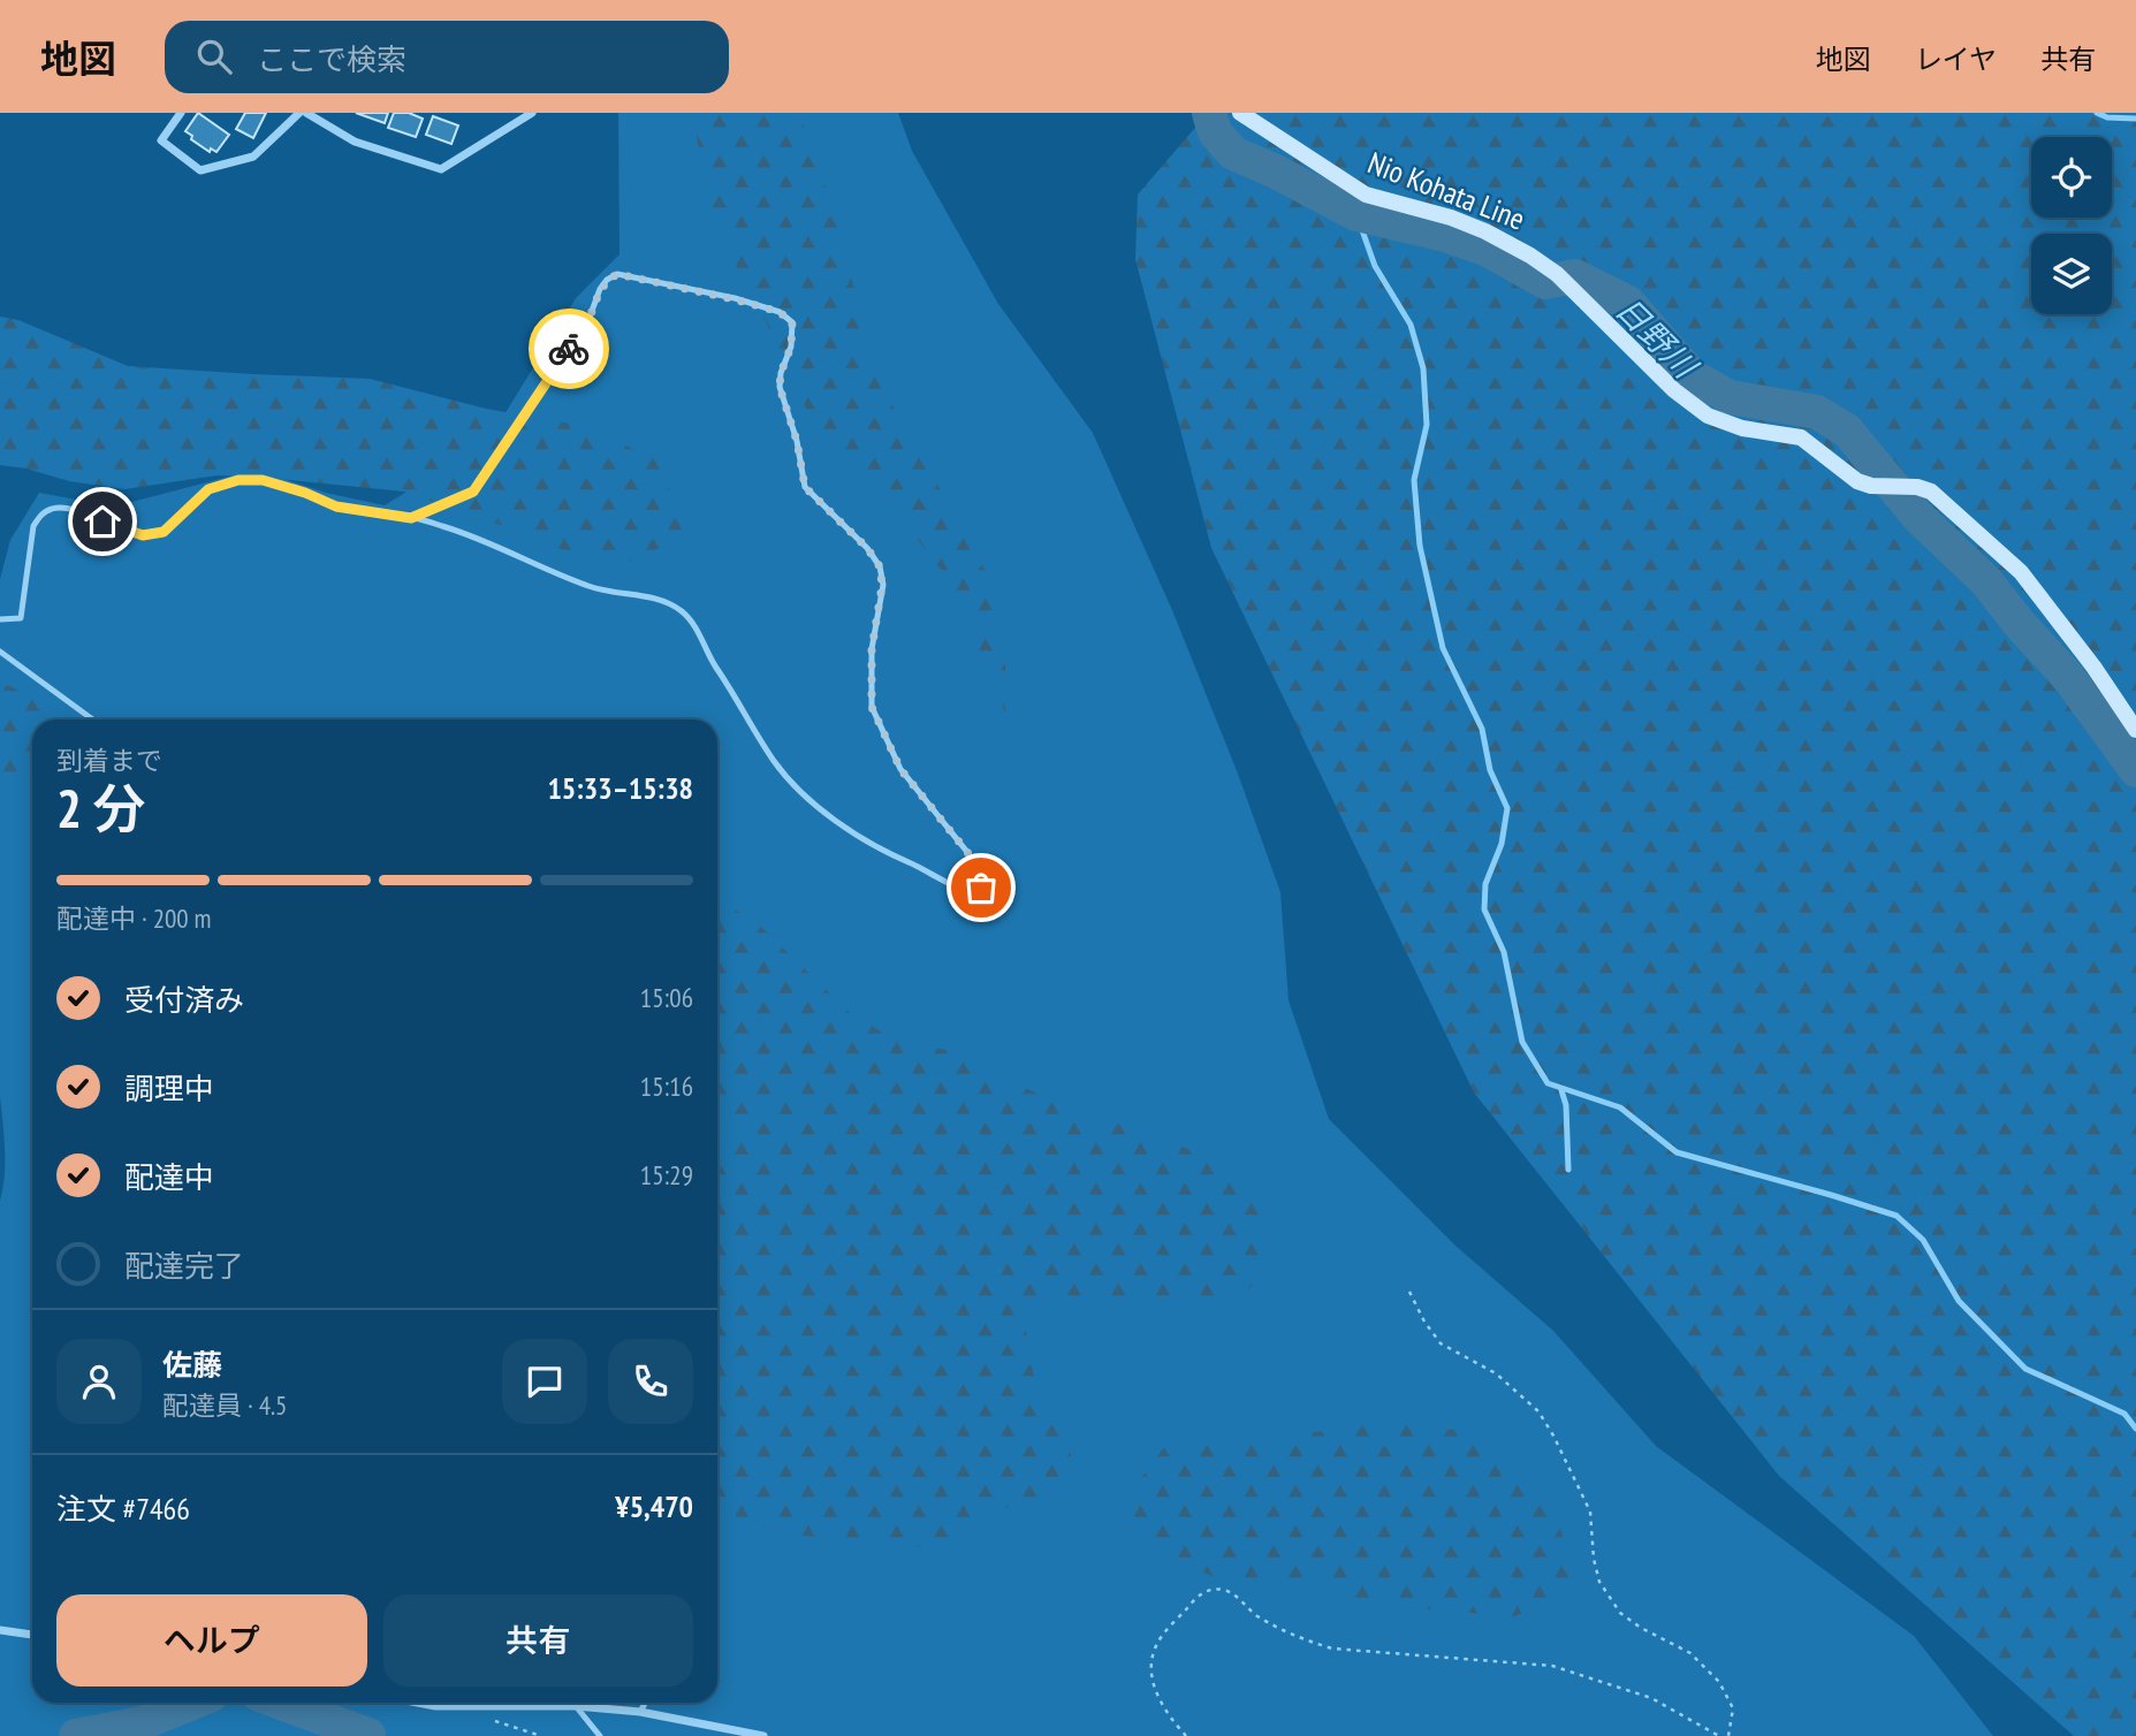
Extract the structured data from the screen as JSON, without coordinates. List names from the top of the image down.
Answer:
{
  "streets": {
    "main road": ["Nio Kohata Line"]
  },
  "water": ["日野川"],
  "page": {
    "header": "地図",
    "search": "ここで検索",
    "nav": ["地図", "レイヤ", "共有"],
    "heading": ["2 分", "到着まで", "15:33–15:38"],
    "panel": [
      "佐藤",
      "配達員 · 4.5",
      "注文 #7466",
      "¥5,470"
    ],
    "bar": "配達中 · 200 m",
    "list": [
      ["受付済み", "15:06"],
      ["調理中", "15:16"],
      ["配達中", "15:29"],
      "配達完了"
    ],
    "buttons": ["ヘルプ", "共有"]
  }
}
